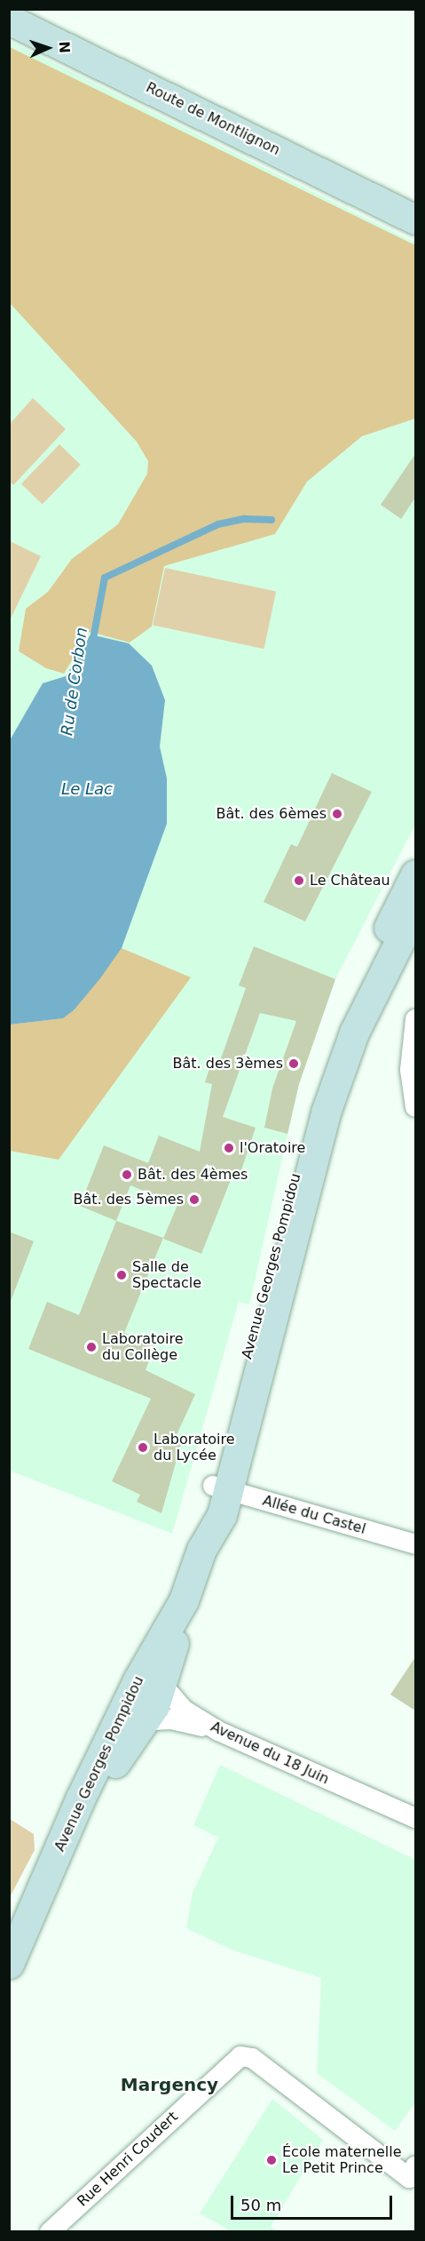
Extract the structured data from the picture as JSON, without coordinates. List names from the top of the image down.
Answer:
{
  "streets": {
    "main road": ["Route de Montlignon", "Avenue Georges Pompidou"],
    "street": ["Allée du Castel", "Avenue du 18 Juin", "Rue Henri Coudert"]
  },
  "crossings": [
    ["Avenue Georges Pompidou", "Allée du Castel"],
    ["Avenue Georges Pompidou", "Avenue du 18 Juin"]
  ],
  "districts": ["Margency"],
  "water": ["Ru de Corbon", "Le Lac"],
  "places": [
    "Bât. des 6èmes",
    "Le Château",
    "Bât. des 3èmes",
    "l'Oratoire",
    "Bât. des 4èmes",
    "Bât. des 5èmes",
    "Salle de Spectacle",
    "Laboratoire du Collège",
    "Laboratoire du Lycée",
    "École maternelle Le Petit Prince"
  ],
  "scale_bar": "50 m",
  "north": "right"
}
